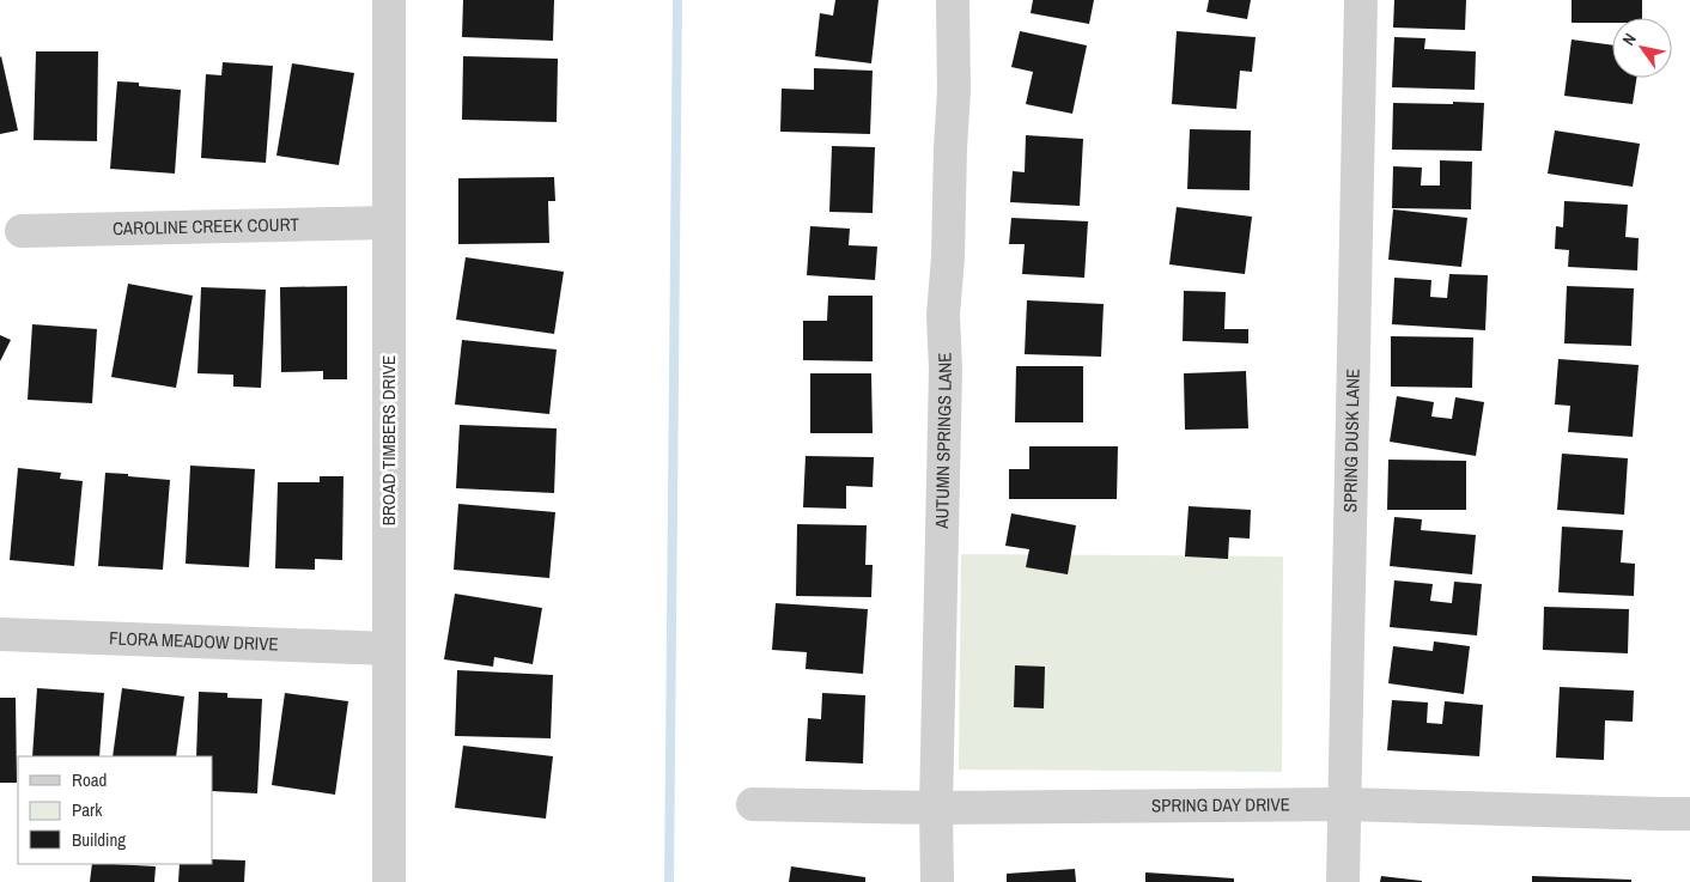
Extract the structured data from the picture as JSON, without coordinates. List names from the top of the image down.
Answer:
{
  "streets": {
    "street": [
      "CAROLINE CREEK COURT",
      "BROAD TIMBERS DRIVE",
      "AUTUMN SPRINGS LANE",
      "SPRING DUSK LANE",
      "FLORA MEADOW DRIVE",
      "SPRING DAY DRIVE"
    ]
  },
  "crossings": [
    ["CAROLINE CREEK COURT", "BROAD TIMBERS DRIVE"],
    ["BROAD TIMBERS DRIVE", "FLORA MEADOW DRIVE"],
    ["AUTUMN SPRINGS LANE", "SPRING DAY DRIVE"],
    ["SPRING DUSK LANE", "SPRING DAY DRIVE"]
  ],
  "legend": ["Road", "Park", "Building"],
  "north": "top left"
}
